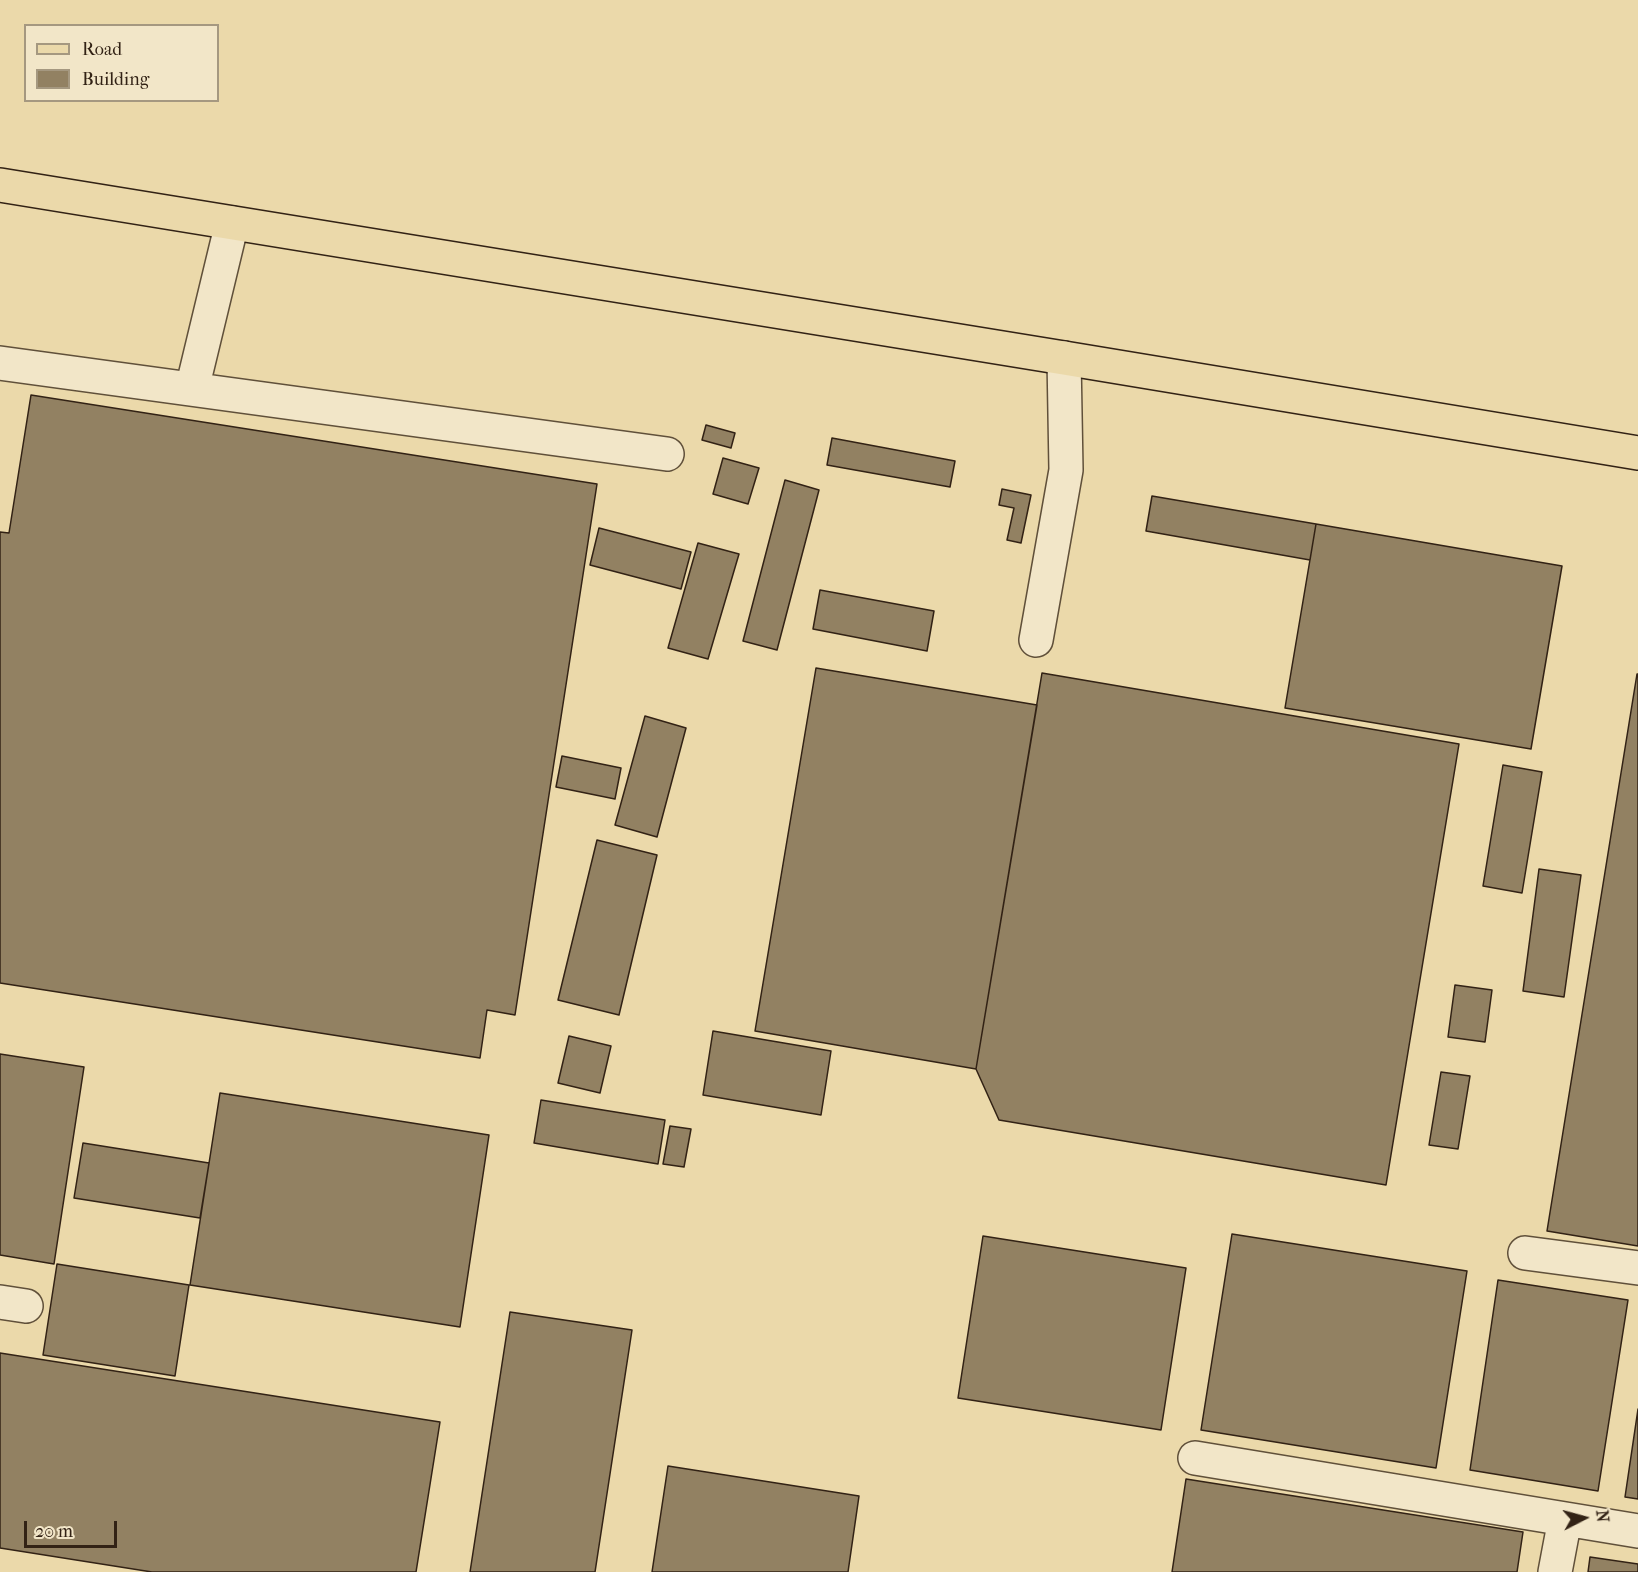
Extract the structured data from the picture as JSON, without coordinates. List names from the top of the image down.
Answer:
{
  "legend": ["Road", "Building"],
  "scale_bar": "20 m",
  "north": "right"
}
